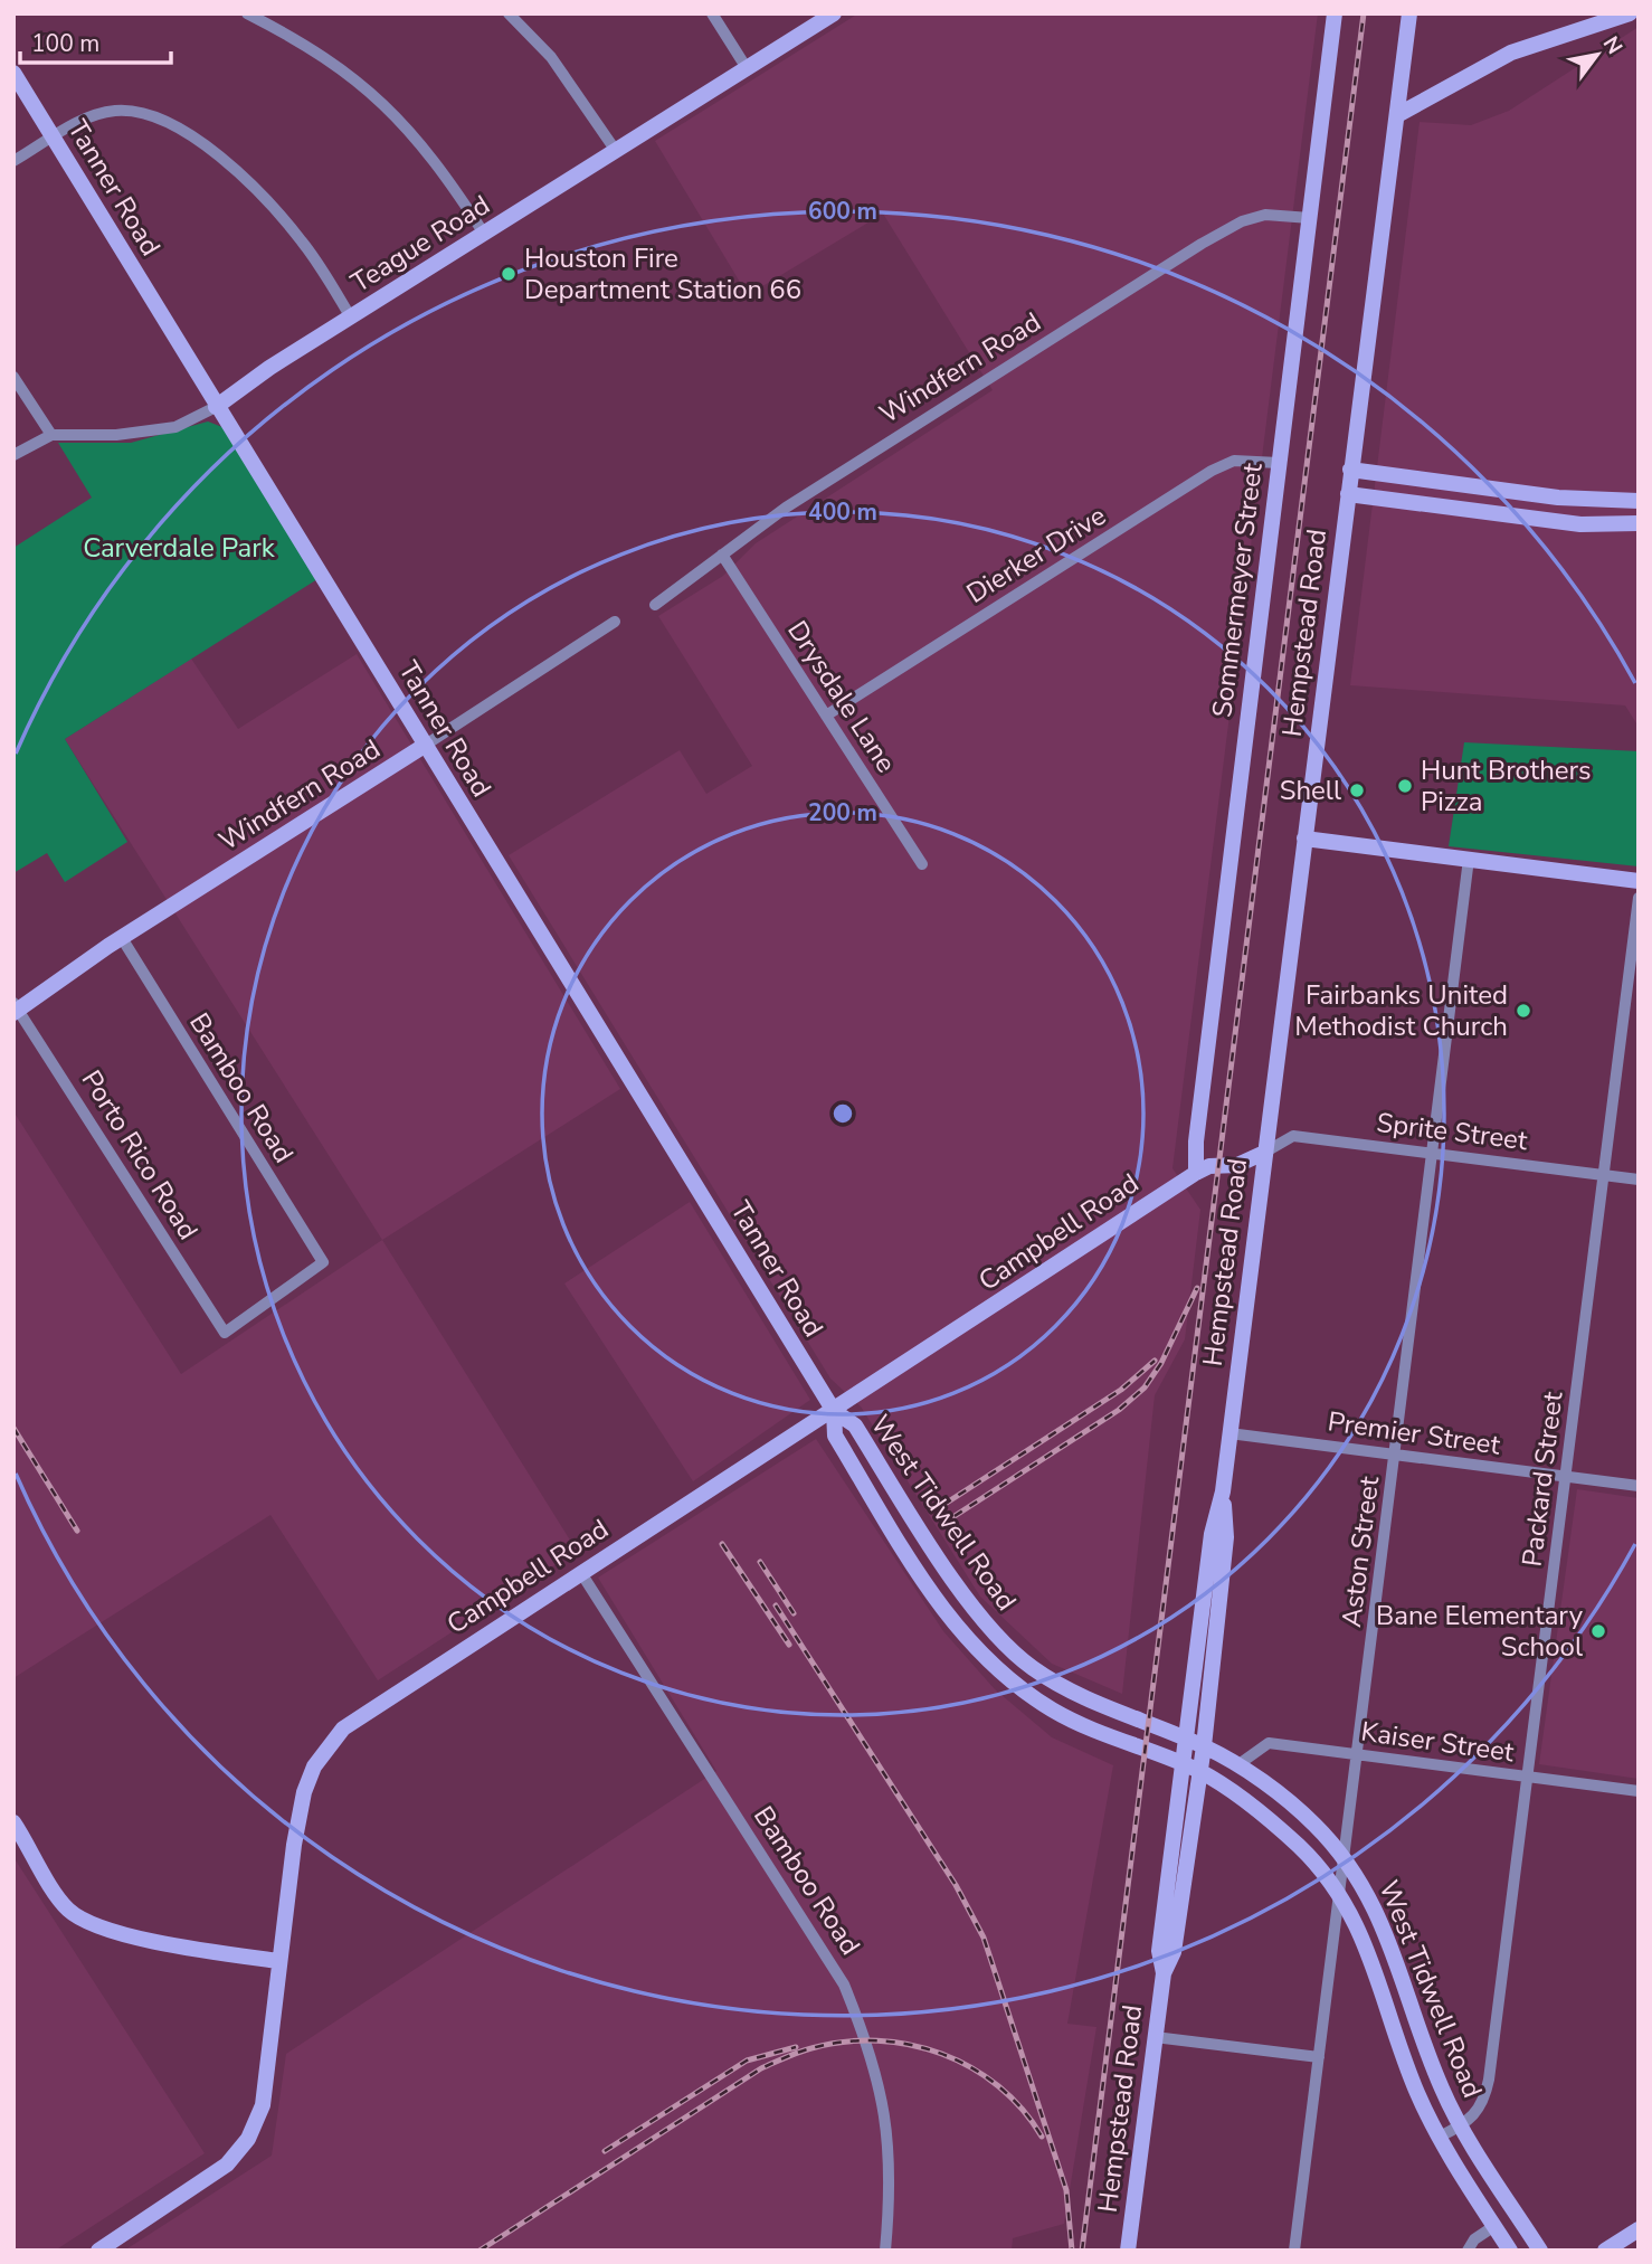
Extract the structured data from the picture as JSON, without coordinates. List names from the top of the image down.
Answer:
{
  "streets": {
    "main road": [
      "Tanner Road",
      "Teague Road",
      "Windfern Road",
      "Sommermeyer Street",
      "Hempstead Road",
      "Campbell Road",
      "West Tidwell Road"
    ],
    "street": [
      "Dierker Drive",
      "Drysdale Lane",
      "Bamboo Road",
      "Sprite Street",
      "Porto Rico Road",
      "Premier Street",
      "Packard Street",
      "Aston Street",
      "Kaiser Street"
    ]
  },
  "crossings": [
    ["Tanner Road", "Teague Road"],
    ["Tanner Road", "Windfern Road"],
    ["Tanner Road", "Campbell Road"],
    ["Tanner Road", "West Tidwell Road"],
    ["Windfern Road", "Sommermeyer Street"],
    ["Windfern Road", "Drysdale Lane"],
    ["Windfern Road", "Bamboo Road"],
    ["Windfern Road", "Porto Rico Road"],
    ["Dierker Drive", "Sommermeyer Street"],
    ["Dierker Drive", "Drysdale Lane"],
    ["Sommermeyer Street", "Campbell Road"],
    ["Hempstead Road", "Sprite Street"],
    ["Hempstead Road", "Campbell Road"],
    ["Hempstead Road", "Premier Street"],
    ["Hempstead Road", "West Tidwell Road"],
    ["Bamboo Road", "Porto Rico Road"],
    ["Bamboo Road", "Campbell Road"],
    ["Sprite Street", "Campbell Road"],
    ["Sprite Street", "Packard Street"],
    ["Sprite Street", "Aston Street"],
    ["Campbell Road", "West Tidwell Road"],
    ["Premier Street", "Packard Street"],
    ["Premier Street", "Aston Street"],
    ["Packard Street", "West Tidwell Road"],
    ["Packard Street", "Kaiser Street"],
    ["West Tidwell Road", "Aston Street"],
    ["West Tidwell Road", "Kaiser Street"],
    ["Aston Street", "Kaiser Street"]
  ],
  "parks": ["Carverdale Park"],
  "places": [
    "Houston Fire Department Station 66",
    "Hunt Brothers Pizza",
    "Shell",
    "Fairbanks United Methodist Church",
    "Bane Elementary School"
  ],
  "scale_bar": "100 m",
  "north": "top right",
  "rings": ["600 m", "400 m", "200 m"]
}
